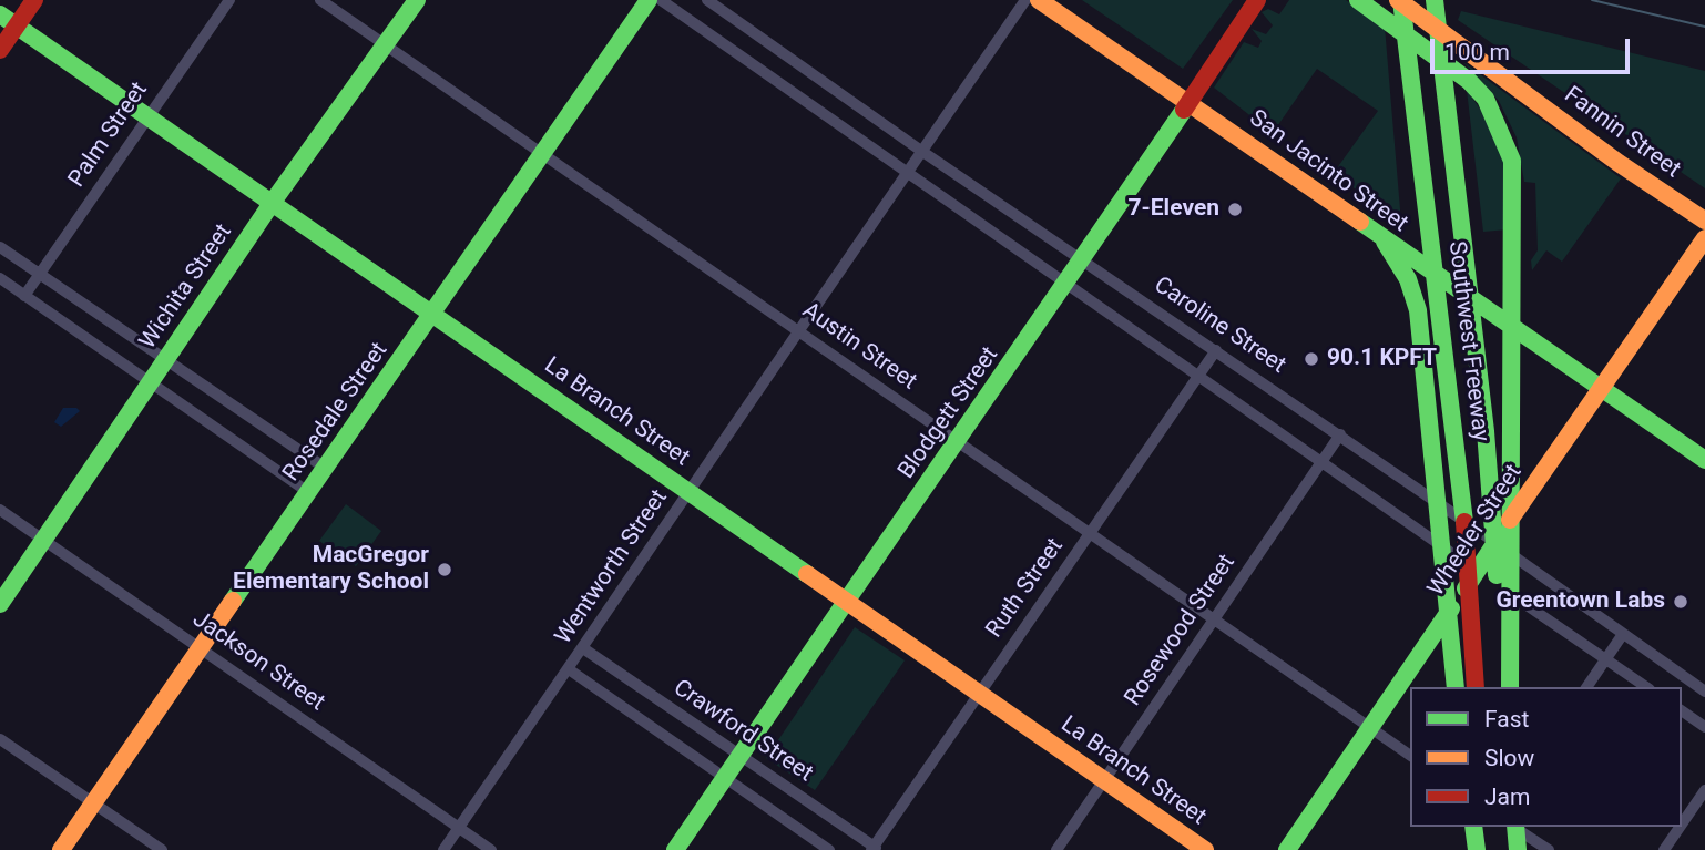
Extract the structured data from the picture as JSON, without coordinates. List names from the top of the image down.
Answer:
{
  "streets": {
    "main road": [
      "Fannin Street",
      "San Jacinto Street",
      "Wichita Street",
      "Southwest Freeway",
      "Rosedale Street",
      "La Branch Street",
      "Blodgett Street",
      "Wheeler Street"
    ],
    "street": [
      "Palm Street",
      "Caroline Street",
      "Austin Street",
      "Wentworth Street",
      "Ruth Street",
      "Rosewood Street",
      "Jackson Street",
      "Crawford Street"
    ]
  },
  "crossings": [
    ["Fannin Street", "Southwest Freeway"],
    ["Palm Street", "La Branch Street"],
    ["San Jacinto Street", "Blodgett Street"],
    ["San Jacinto Street", "Wheeler Street"],
    ["Wichita Street", "Austin Street"],
    ["Wichita Street", "La Branch Street"],
    ["Wichita Street", "Jackson Street"],
    ["Caroline Street", "Blodgett Street"],
    ["Caroline Street", "Wheeler Street"],
    ["Caroline Street", "Wentworth Street"],
    ["Caroline Street", "Ruth Street"],
    ["Caroline Street", "Rosewood Street"],
    ["Austin Street", "Rosedale Street"],
    ["Austin Street", "Blodgett Street"],
    ["Austin Street", "Wheeler Street"],
    ["Austin Street", "Wentworth Street"],
    ["Austin Street", "Ruth Street"],
    ["Austin Street", "Rosewood Street"],
    ["Rosedale Street", "La Branch Street"],
    ["Rosedale Street", "Jackson Street"],
    ["La Branch Street", "Blodgett Street"],
    ["La Branch Street", "Wentworth Street"],
    ["La Branch Street", "Ruth Street"],
    ["La Branch Street", "Rosewood Street"],
    ["Blodgett Street", "Crawford Street"],
    ["Wentworth Street", "Jackson Street"],
    ["Wentworth Street", "Crawford Street"],
    ["Ruth Street", "Crawford Street"]
  ],
  "places": [
    "7-Eleven",
    "90.1 KPFT",
    "MacGregor Elementary School",
    "Greentown Labs"
  ],
  "legend": ["Fast", "Slow", "Jam"],
  "scale_bar": "100 m"
}
